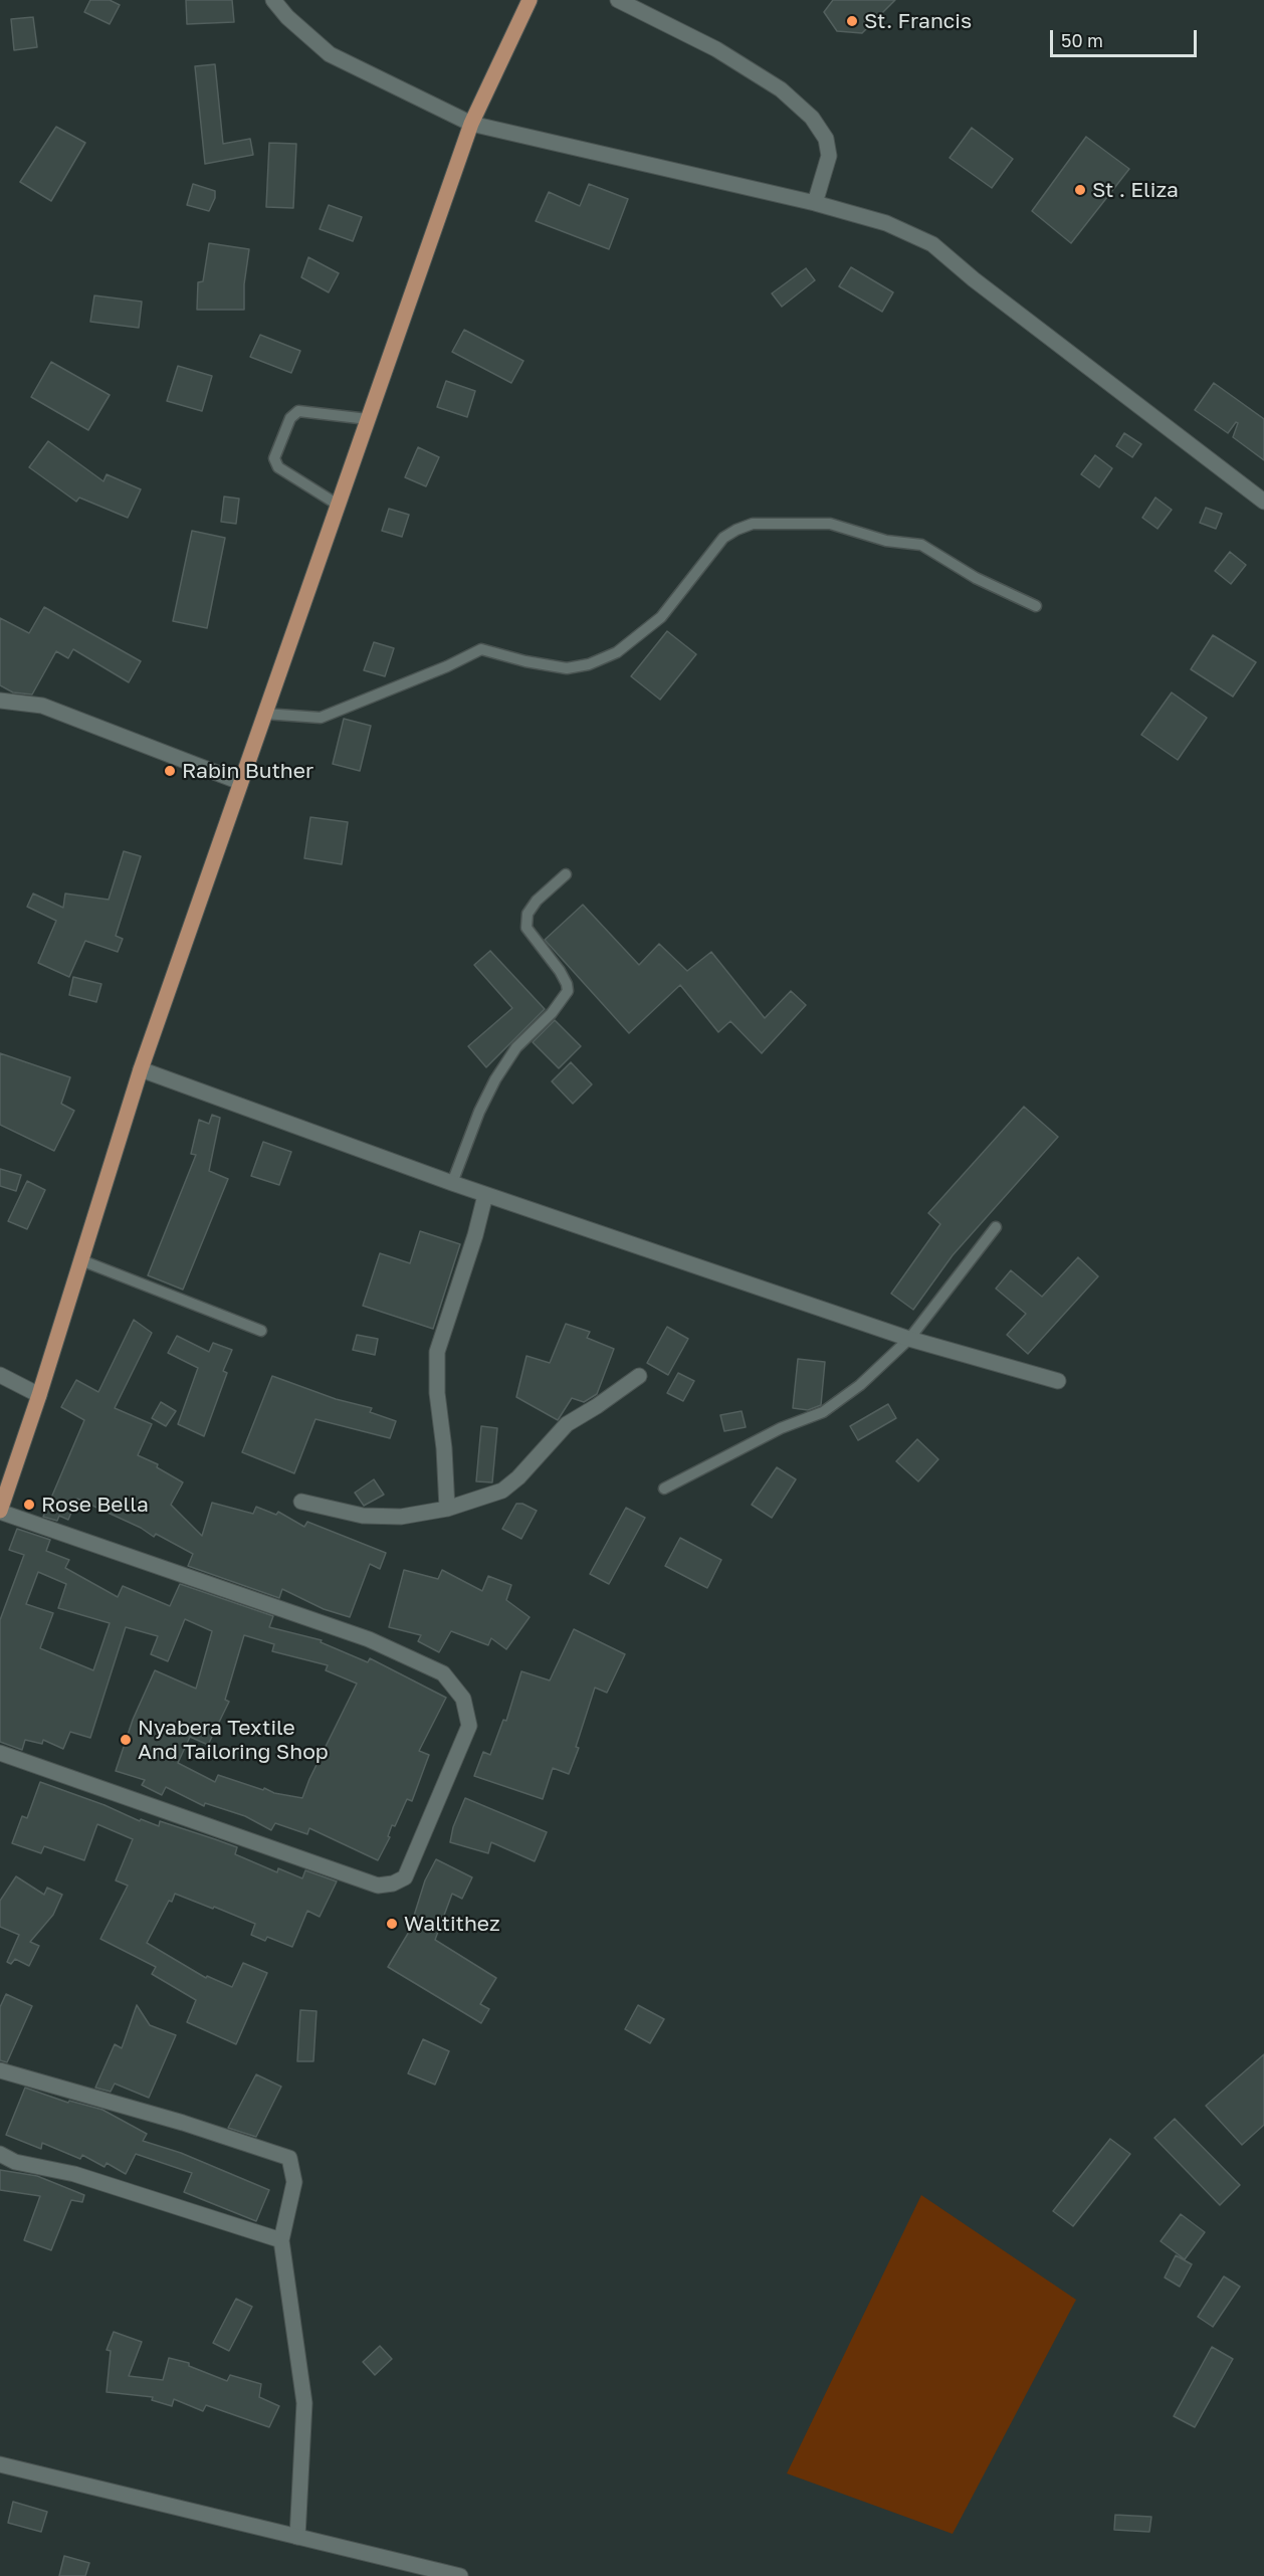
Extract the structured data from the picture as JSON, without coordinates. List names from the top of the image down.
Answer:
{
  "places": [
    "St. Francis",
    "St . Eliza",
    "Rabin Buther",
    "Rose Bella",
    "Nyabera Textile And Tailoring Shop",
    "Waltithez"
  ],
  "scale_bar": "50 m"
}
